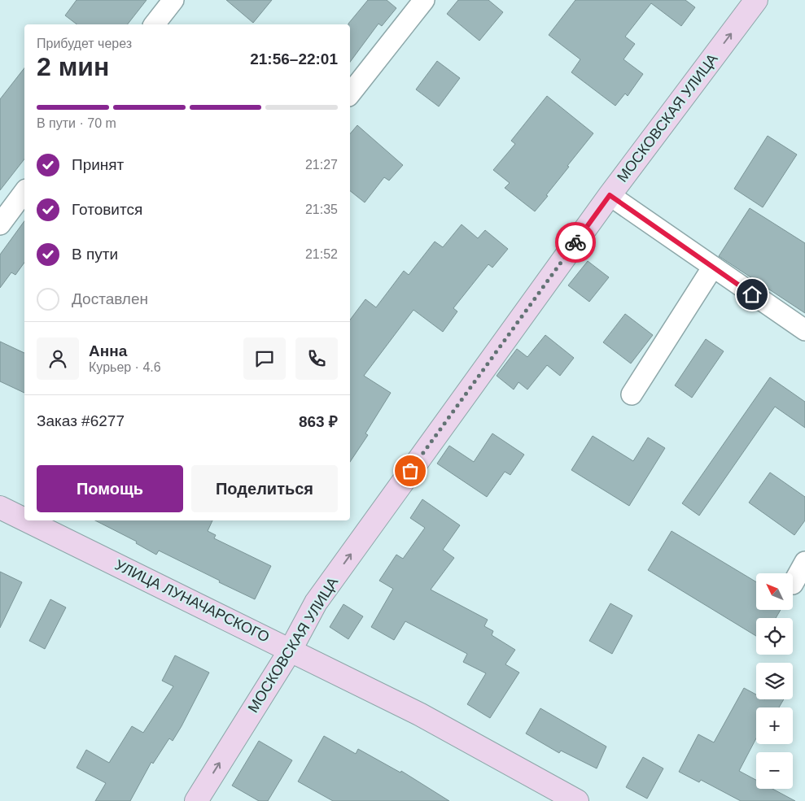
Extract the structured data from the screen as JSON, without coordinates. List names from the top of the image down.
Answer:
{
  "streets": {
    "street": ["МОСКОВСКАЯ УЛИЦА", "УЛИЦА ЛУНАЧАРСКОГО"]
  },
  "crossings": [
    ["МОСКОВСКАЯ УЛИЦА", "УЛИЦА ЛУНАЧАРСКОГО"]
  ],
  "one_way": ["МОСКОВСКАЯ УЛИЦА"],
  "north": "top left",
  "page": {
    "heading": ["2 мин", "Прибудет через", "21:56–22:01"],
    "panel": [
      "Анна",
      "Курьер · 4.6",
      "Заказ #6277",
      "863 ₽"
    ],
    "bar": "В пути · 70 m",
    "list": [
      ["Принят", "21:27"],
      ["Готовится", "21:35"],
      ["В пути", "21:52"],
      "Доставлен"
    ],
    "buttons": ["Помощь", "Поделиться"],
    "map_buttons": ["+", "−"]
  }
}
